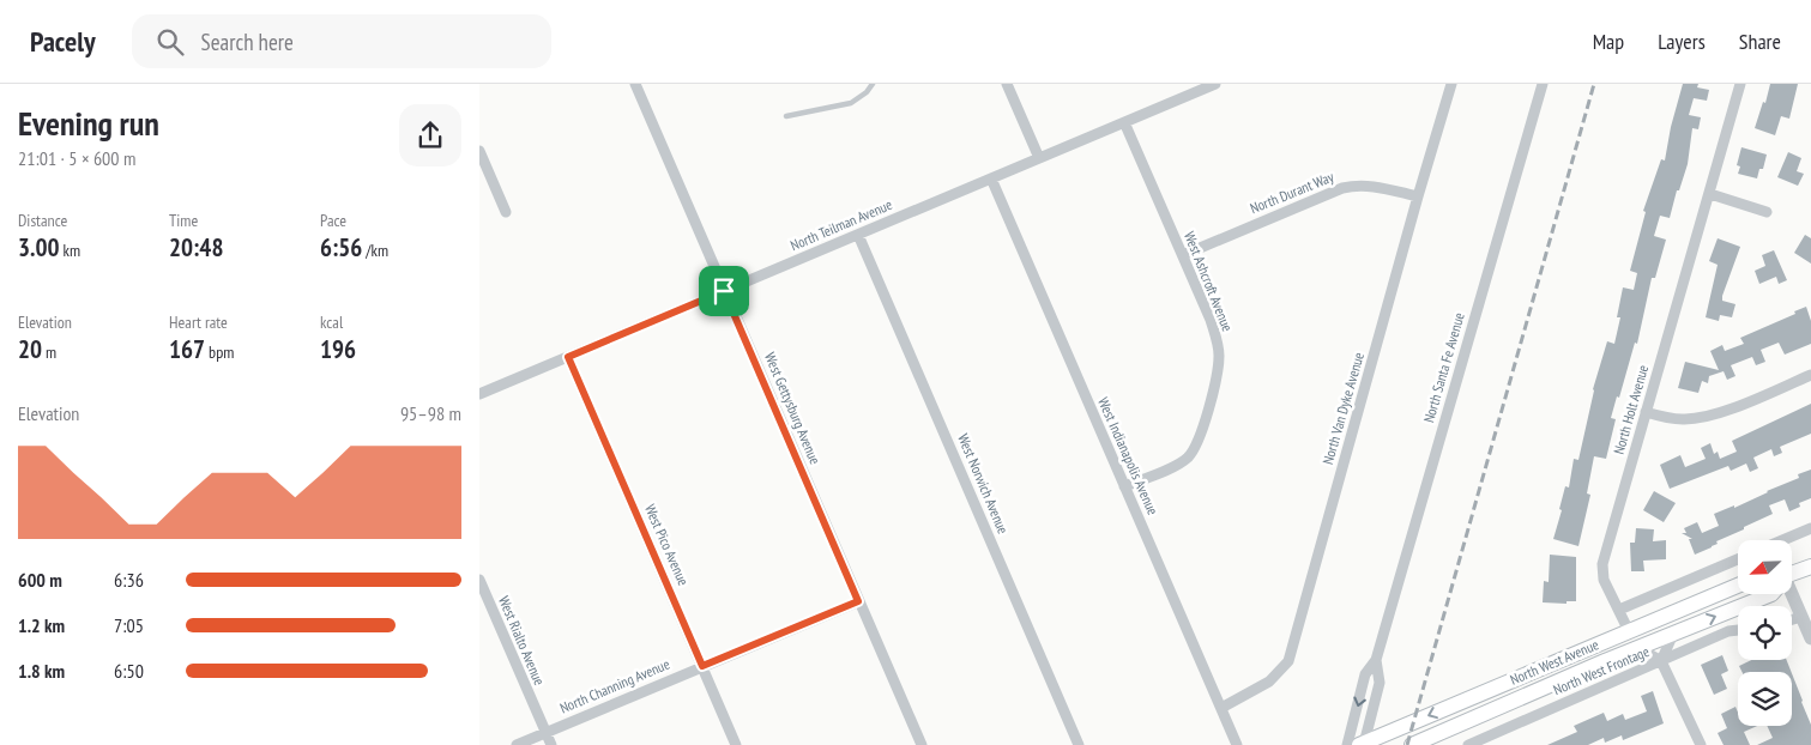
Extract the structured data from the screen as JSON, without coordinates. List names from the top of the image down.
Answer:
{
  "streets": {
    "main road": ["North West Avenue"],
    "street": [
      "North Durant Way",
      "North Teilman Avenue",
      "West Ashcroft Avenue",
      "North Santa Fe Avenue",
      "West Gettysburg Avenue",
      "North Van Dyke Avenue",
      "North Holt Avenue",
      "West Indianapolis Avenue",
      "West Norwich Avenue",
      "West Pico Avenue",
      "West Rialto Avenue",
      "North West Frontage",
      "North Channing Avenue"
    ]
  },
  "crossings": [
    ["North Durant Way", "West Ashcroft Avenue"],
    ["North Durant Way", "North Van Dyke Avenue"],
    ["North Teilman Avenue", "West Ashcroft Avenue"],
    ["North Teilman Avenue", "West Gettysburg Avenue"],
    ["North Teilman Avenue", "West Indianapolis Avenue"],
    ["North Teilman Avenue", "West Norwich Avenue"],
    ["North Teilman Avenue", "West Pico Avenue"],
    ["West Ashcroft Avenue", "West Indianapolis Avenue"],
    ["North Santa Fe Avenue", "North West Avenue"],
    ["West Gettysburg Avenue", "North Channing Avenue"],
    ["North Van Dyke Avenue", "West Indianapolis Avenue"],
    ["North Holt Avenue", "North West Avenue"],
    ["West Pico Avenue", "North Channing Avenue"],
    ["West Rialto Avenue", "North Channing Avenue"]
  ],
  "north": "bottom left",
  "page": {
    "header": "Pacely",
    "search": "Search here",
    "nav": ["Map", "Layers", "Share"],
    "heading": ["Evening run", "21:01 · 5 × 600 m"],
    "stats": [
      ["Distance", "3.00 km"],
      ["Time", "20:48"],
      ["Pace", "6:56 /km"],
      ["Elevation", "20 m"],
      ["Heart rate", "167 bpm"],
      ["kcal", "196"]
    ],
    "chart": ["Elevation", "95–98 m"],
    "list": [
      {
        "name": "600 m",
        "note": "6:36"
      },
      {
        "name": "1.2 km",
        "note": "7:05"
      },
      {
        "name": "1.8 km",
        "note": "6:50"
      }
    ]
  }
}
